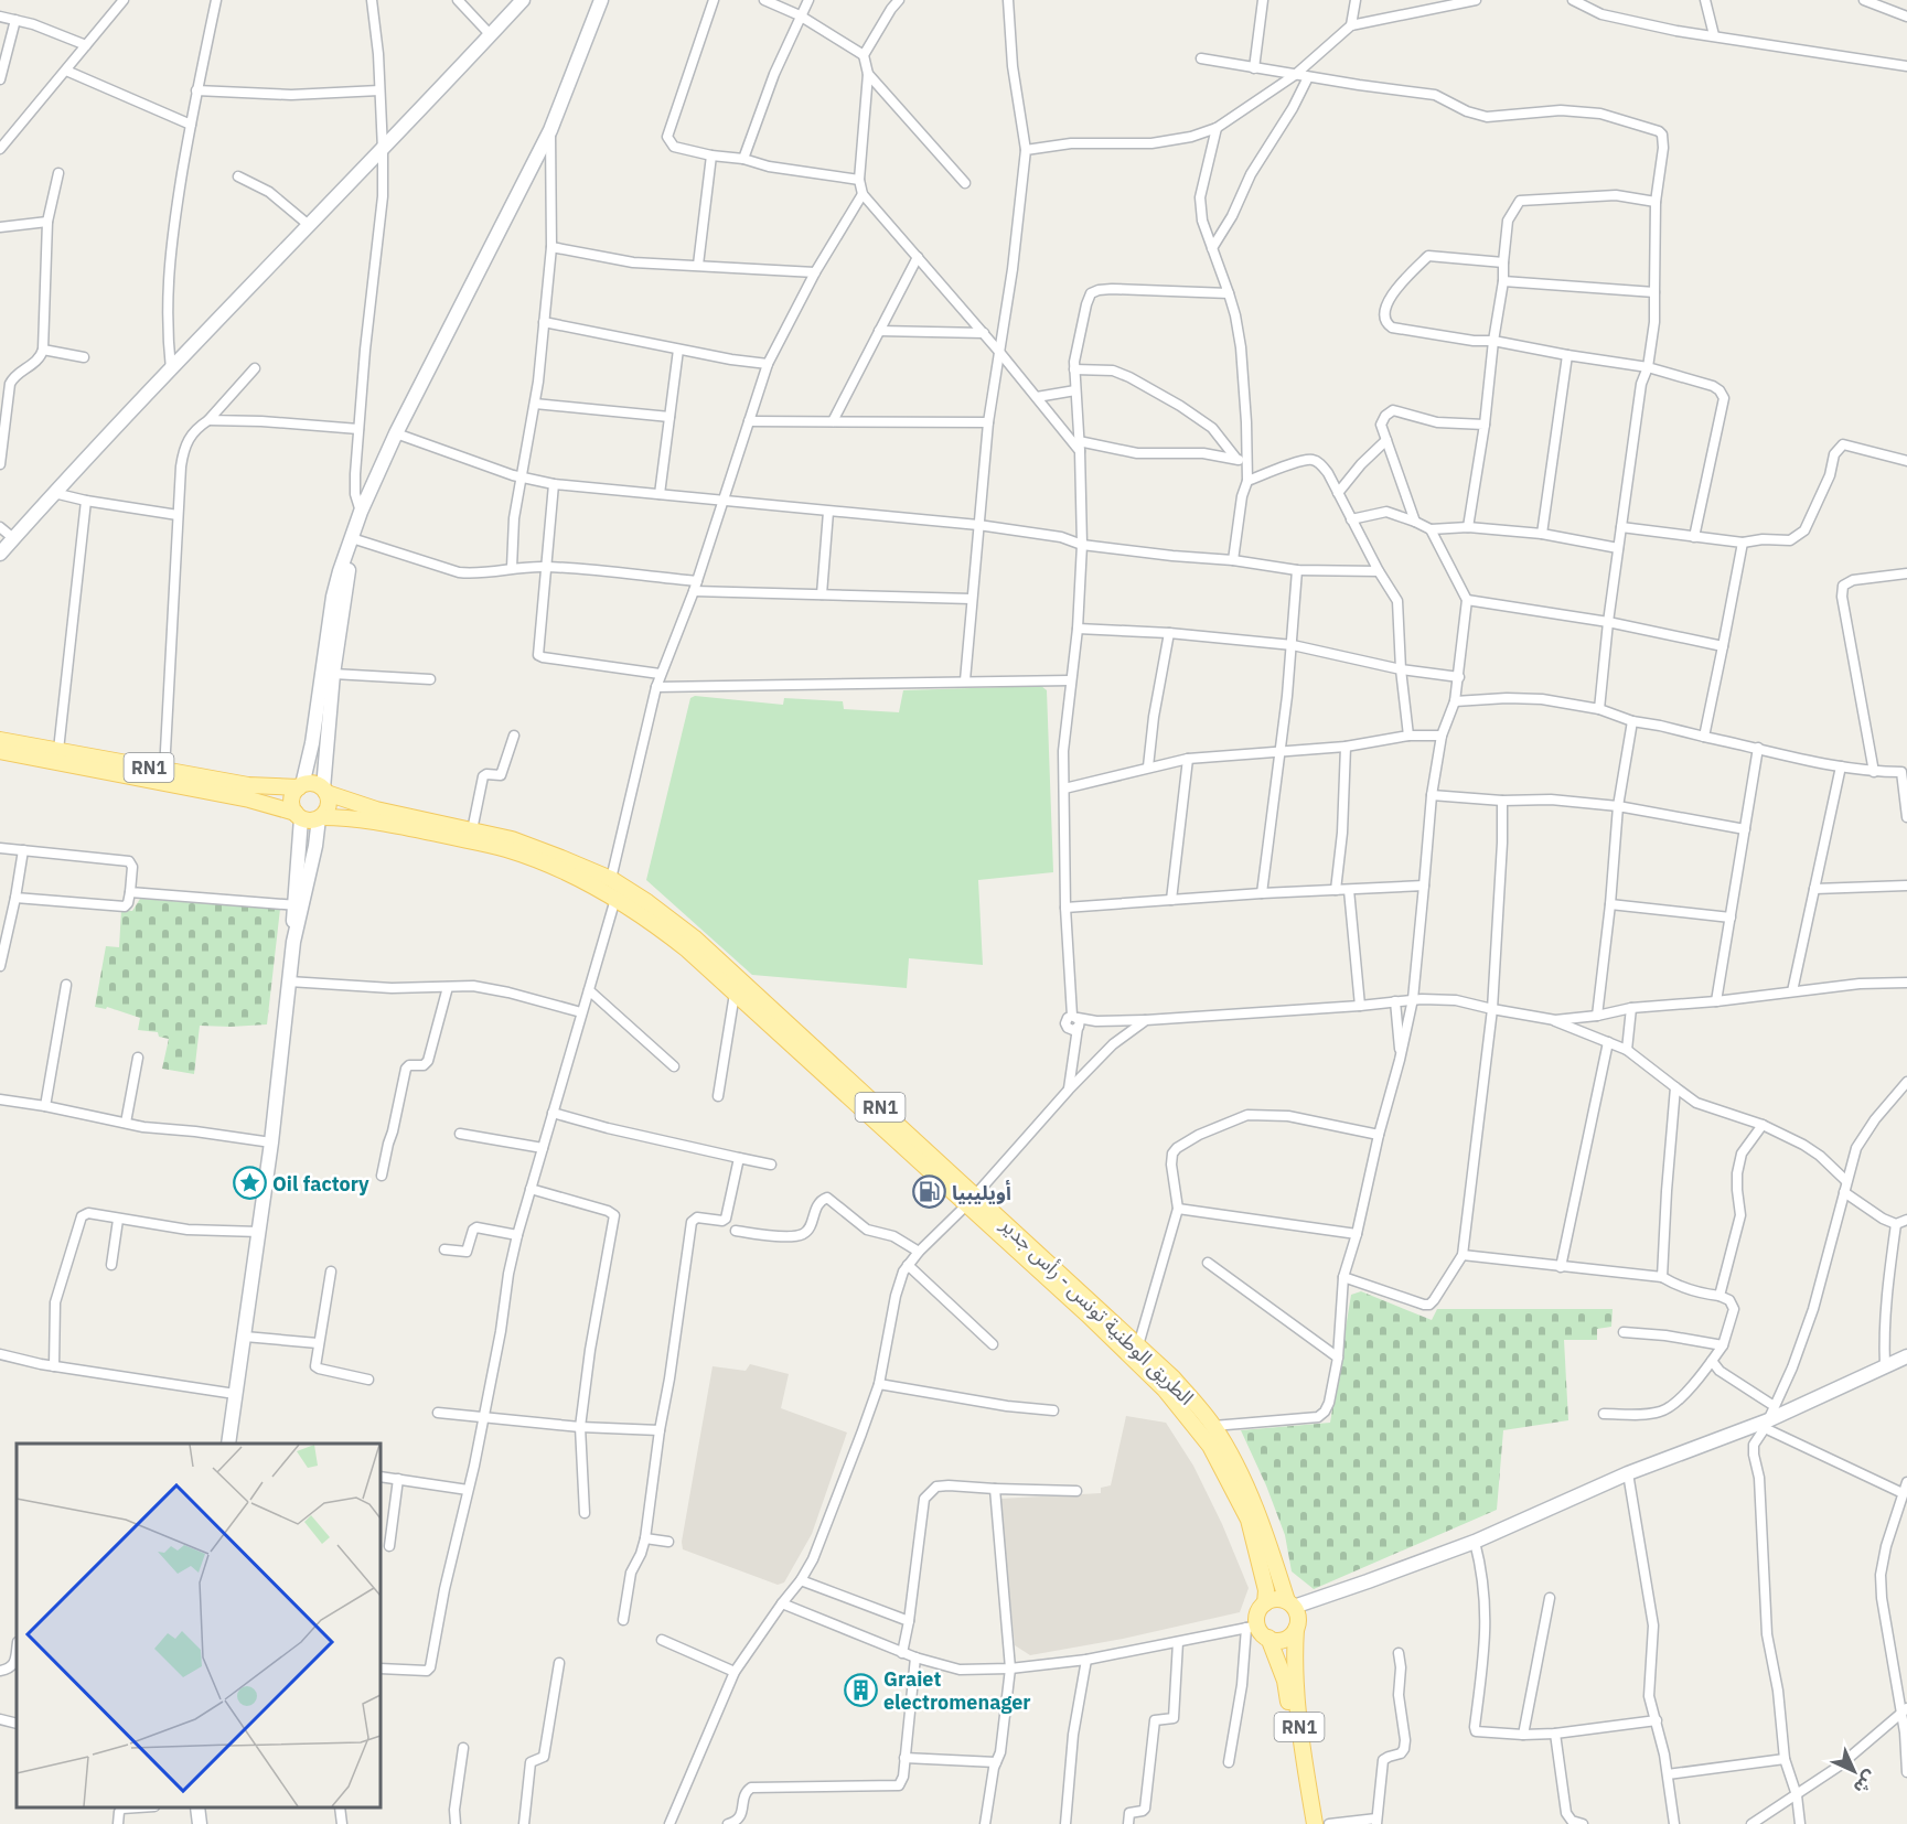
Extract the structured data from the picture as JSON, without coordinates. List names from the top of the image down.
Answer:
{
  "streets": {
    "main road": ["RN1", "الطريق الوطنية تونس - رأس جدير"]
  },
  "crossings": [
    ["RN1", "الطريق الوطنية تونس - رأس جدير"]
  ],
  "places": {
    "place": ["Oil factory"],
    "fuel station": ["أويليبيا"],
    "building": ["Graiet electromenager"]
  },
  "north": "bottom right"
}
